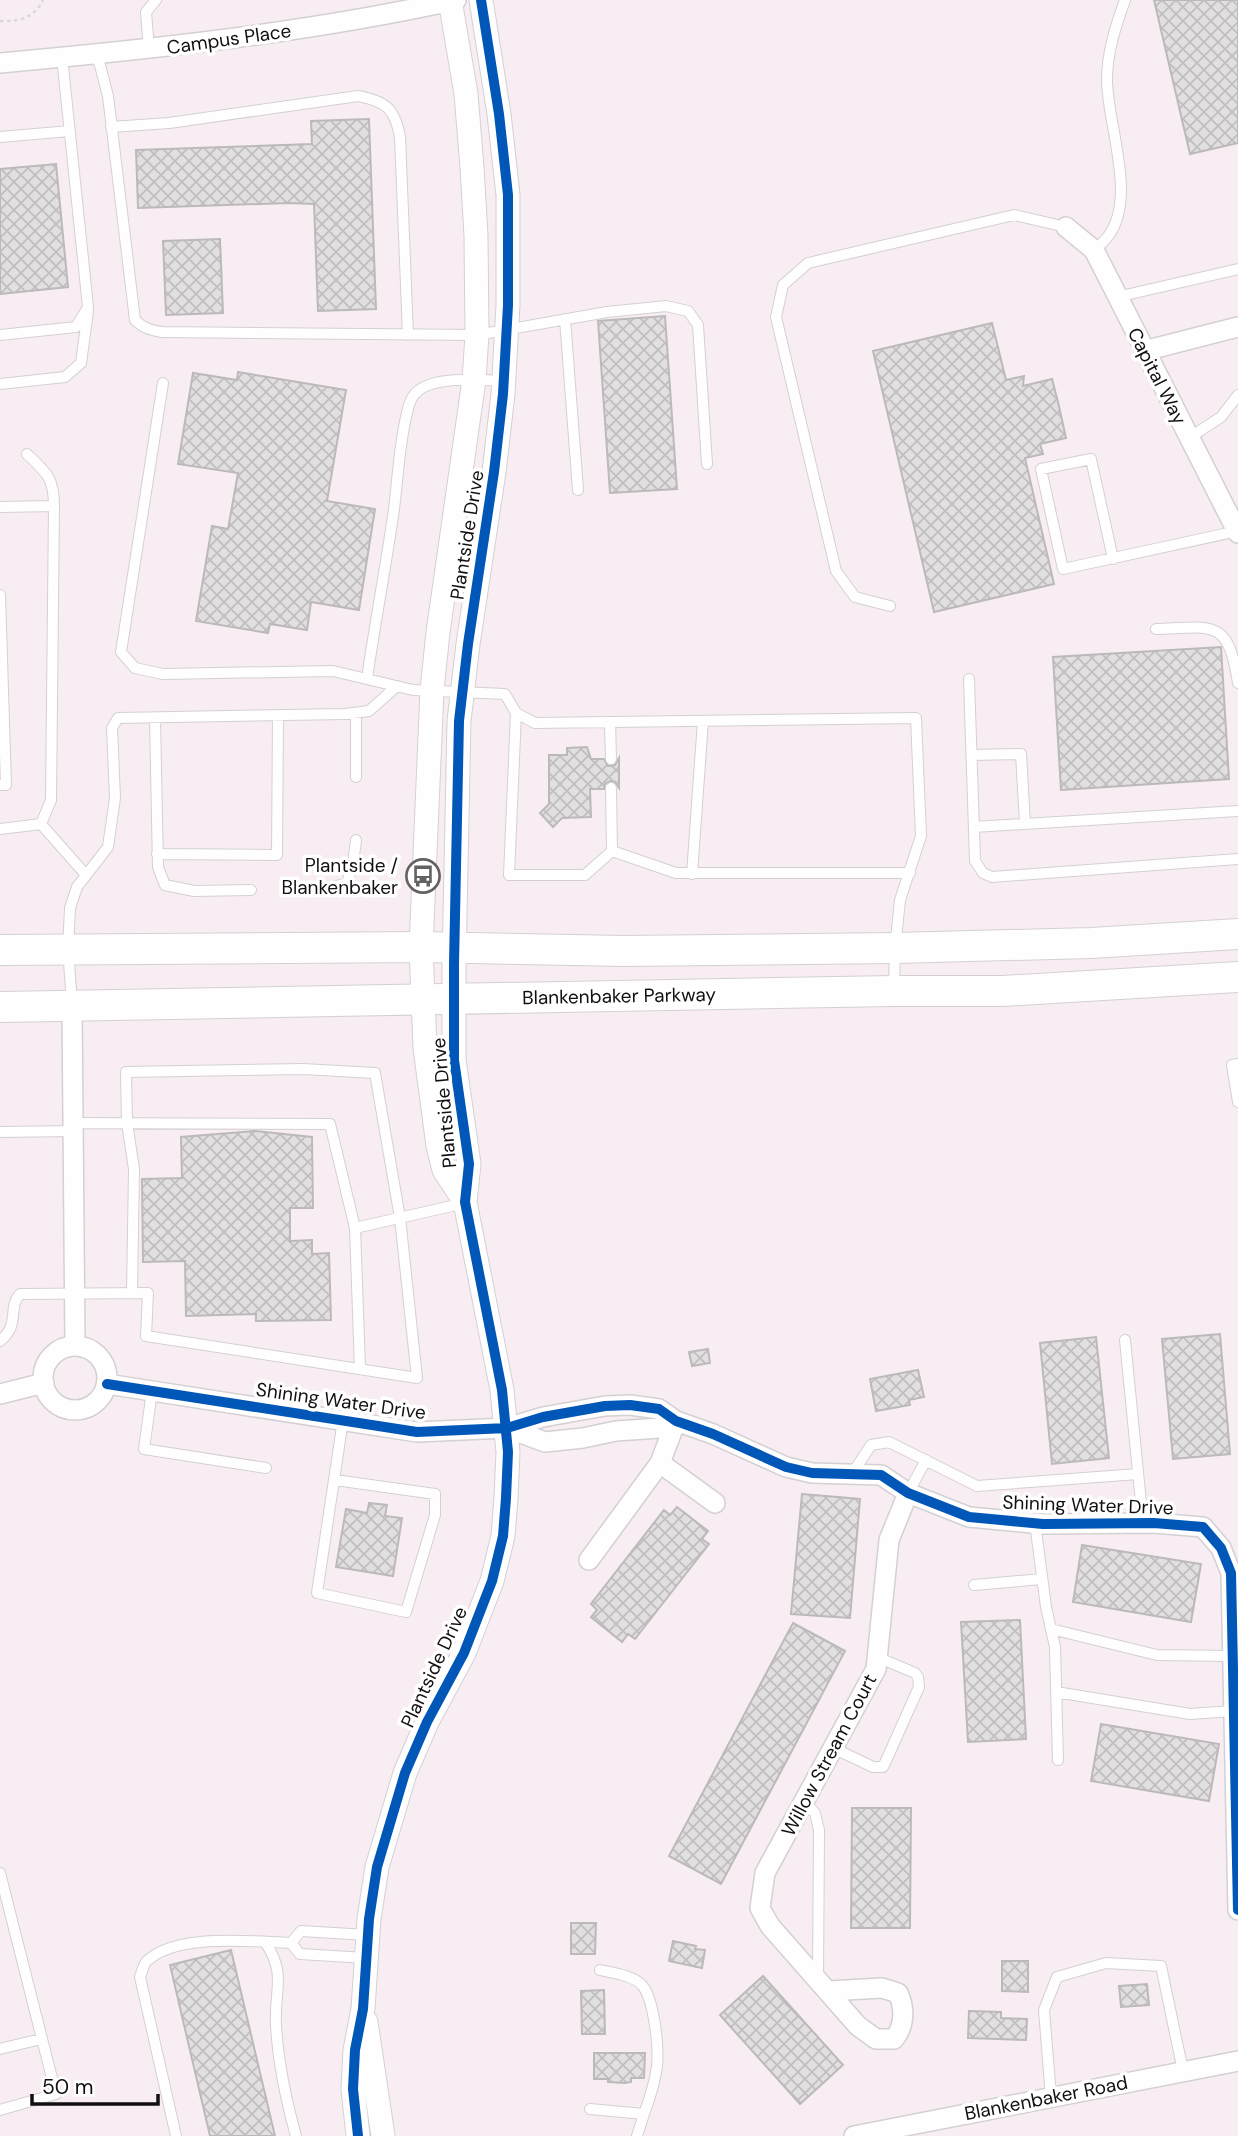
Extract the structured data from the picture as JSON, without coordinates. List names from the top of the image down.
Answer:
{
  "streets": {
    "main road": ["Blankenbaker Parkway"],
    "street": [
      "Campus Place",
      "Capital Way",
      "Plantside Drive",
      "Shining Water Drive",
      "Willow Stream Court",
      "Blankenbaker Road"
    ]
  },
  "crossings": [
    ["Campus Place", "Plantside Drive"],
    ["Plantside Drive", "Blankenbaker Parkway"],
    ["Plantside Drive", "Shining Water Drive"],
    ["Shining Water Drive", "Willow Stream Court"]
  ],
  "places": {
    "bus stop": ["Plantside / Blankenbaker"]
  },
  "scale_bar": "50 m"
}
